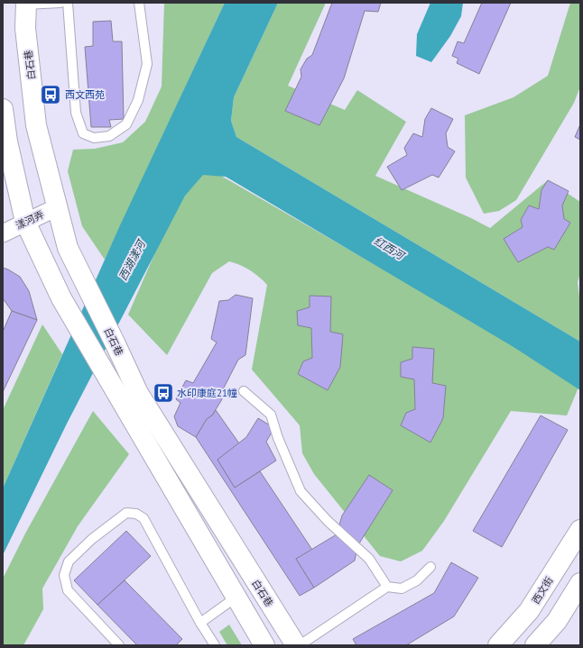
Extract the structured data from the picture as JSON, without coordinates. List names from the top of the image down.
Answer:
{
  "streets": {
    "main road": ["白石巷", "西文街"],
    "street": ["漾河弄"]
  },
  "crossings": [
    ["白石巷", "漾河弄"]
  ],
  "water": ["红西河", "西湖漾河"],
  "places": {
    "bus stop": ["西文西苑", "水印康庭21幢"]
  }
}
